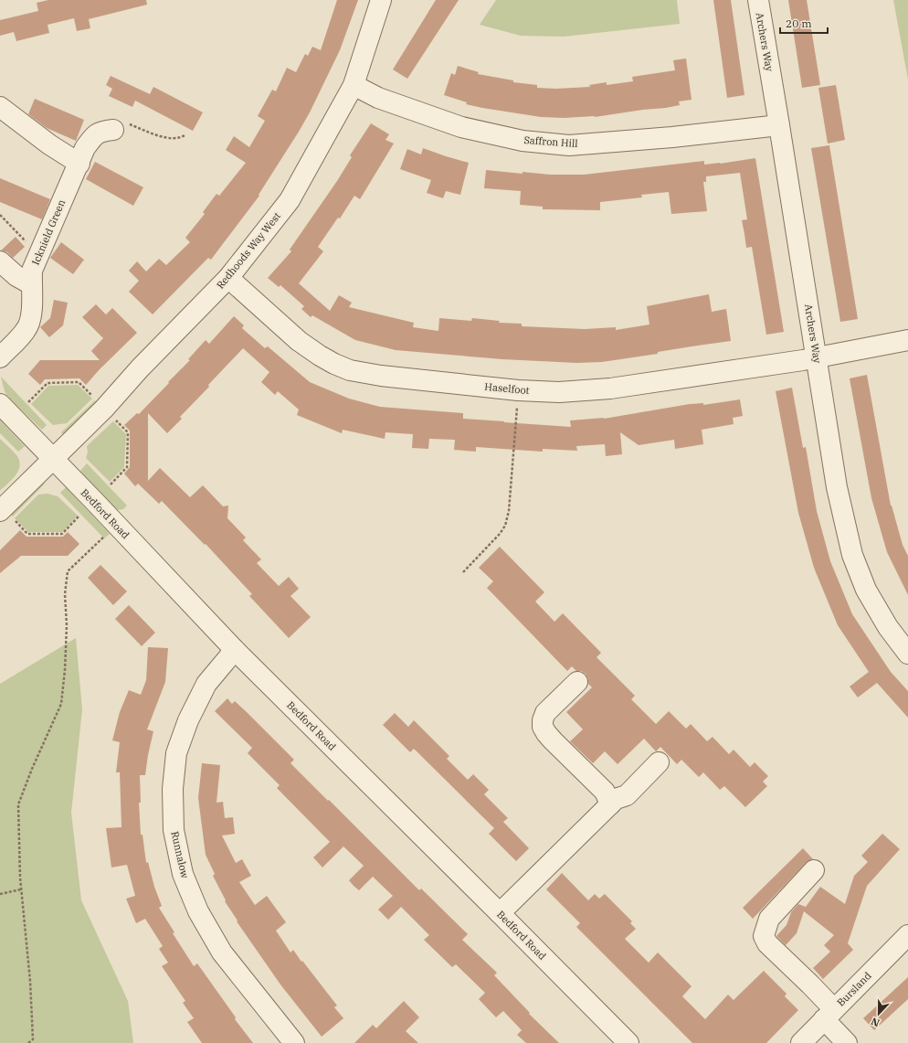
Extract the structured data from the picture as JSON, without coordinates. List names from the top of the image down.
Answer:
{
  "streets": {
    "street": [
      "Archers Way",
      "Saffron Hill",
      "Icknield Green",
      "Redhoods Way West",
      "Haselfoot",
      "Bedford Road",
      "Runnalow",
      "Bursland"
    ]
  },
  "crossings": [
    ["Archers Way", "Saffron Hill"],
    ["Archers Way", "Haselfoot"],
    ["Saffron Hill", "Redhoods Way West"],
    ["Redhoods Way West", "Haselfoot"],
    ["Redhoods Way West", "Bedford Road"],
    ["Bedford Road", "Runnalow"]
  ],
  "scale_bar": "20 m",
  "north": "bottom"
}
